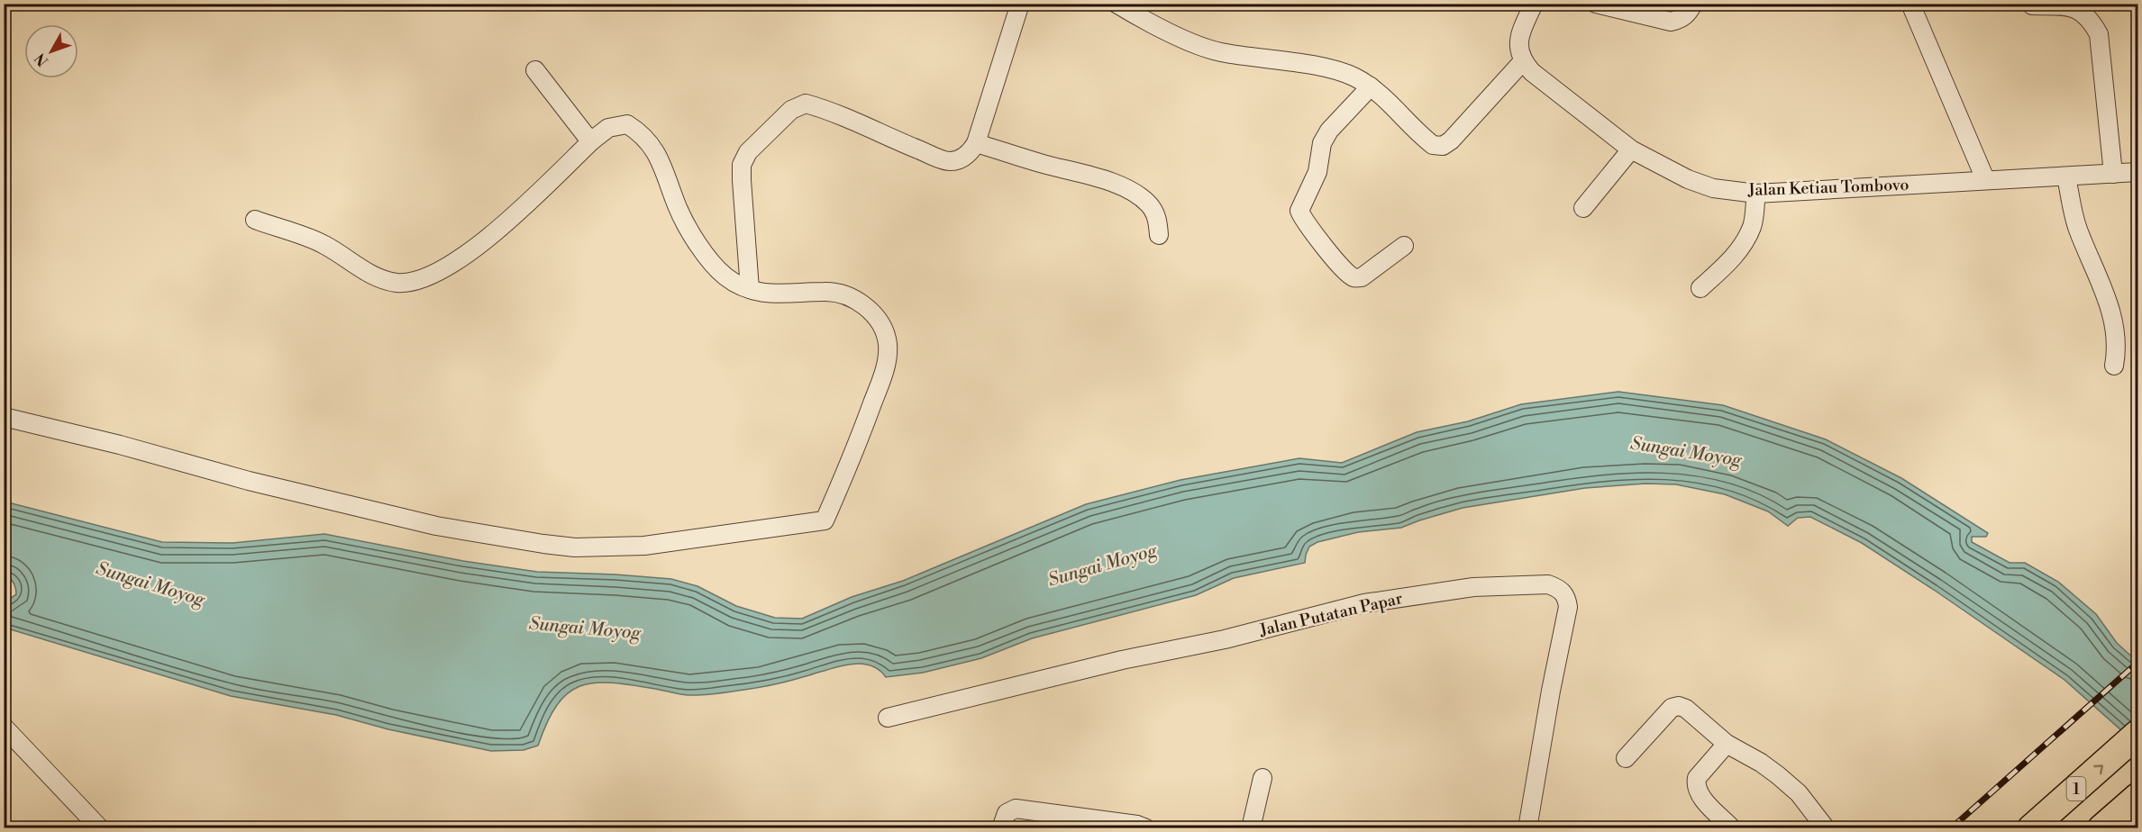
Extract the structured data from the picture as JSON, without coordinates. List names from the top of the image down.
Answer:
{
  "streets": {
    "highway": ["1"],
    "street": ["Jalan Ketiau Tombovo", "Jalan Putatan Papar"]
  },
  "water": ["Sungai Moyog"],
  "north": "bottom left"
}
